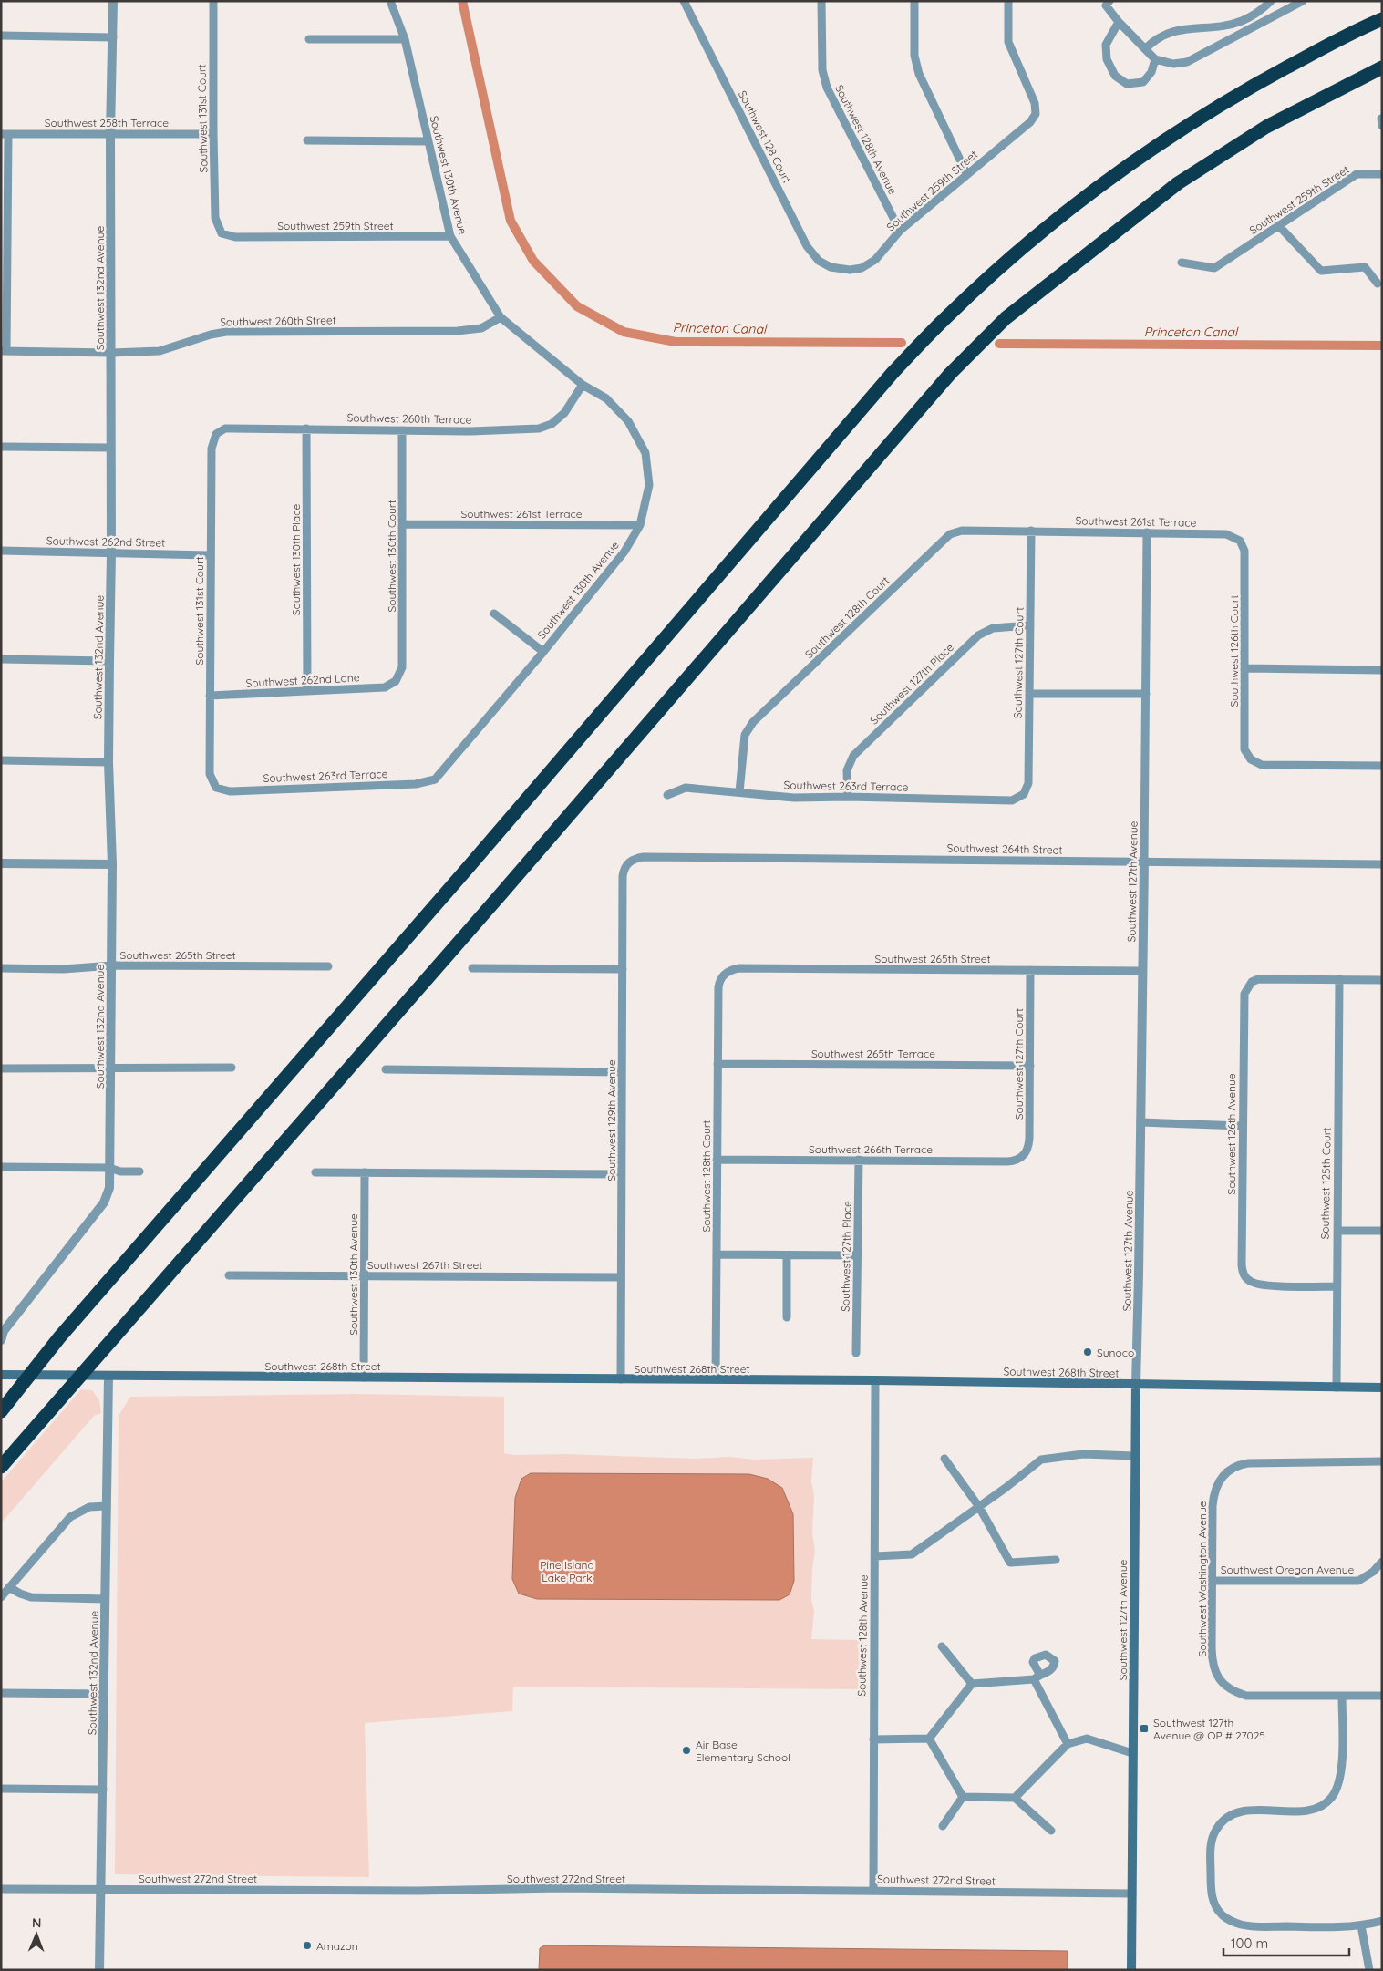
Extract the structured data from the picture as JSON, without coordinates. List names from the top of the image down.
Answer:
{
  "streets": {
    "main road": ["Southwest 127th Avenue", "Southwest 268th Street"],
    "street": [
      "Southwest 131st Court",
      "Southwest 258th Terrace",
      "Southwest 128 Court",
      "Southwest 128th Avenue",
      "Southwest 130th Avenue",
      "Southwest 259th Street",
      "Southwest 132nd Avenue",
      "Southwest 260th Street",
      "Southwest 260th Terrace",
      "Southwest 261st Terrace",
      "Southwest 262nd Street",
      "Southwest 130th Court",
      "Southwest 130th Place",
      "Southwest 128th Court",
      "Southwest 126th Court",
      "Southwest 127th Court",
      "Southwest 262nd Lane",
      "Southwest 127th Place",
      "Southwest 263rd Terrace",
      "Southwest 264th Street",
      "Southwest 265th Street",
      "Southwest 265th Terrace",
      "Southwest 129th Avenue",
      "Southwest 126th Avenue",
      "Southwest 266th Terrace",
      "Southwest 125th Court",
      "Southwest 267th Street",
      "Southwest Oregon Avenue",
      "Southwest Washington Avenue",
      "Southwest 272nd Street"
    ]
  },
  "crossings": [
    ["Southwest 131st Court", "Southwest 258th Terrace"],
    ["Southwest 131st Court", "Southwest 259th Street"],
    ["Southwest 131st Court", "Southwest 260th Terrace"],
    ["Southwest 131st Court", "Southwest 262nd Street"],
    ["Southwest 131st Court", "Southwest 262nd Lane"],
    ["Southwest 131st Court", "Southwest 263rd Terrace"],
    ["Southwest 258th Terrace", "Southwest 132nd Avenue"],
    ["Southwest 128 Court", "Southwest 259th Street"],
    ["Southwest 128th Avenue", "Southwest 259th Street"],
    ["Southwest 128th Avenue", "Southwest 268th Street"],
    ["Southwest 128th Avenue", "Southwest 272nd Street"],
    ["Southwest 130th Avenue", "Southwest 259th Street"],
    ["Southwest 130th Avenue", "Southwest 260th Street"],
    ["Southwest 130th Avenue", "Southwest 260th Terrace"],
    ["Southwest 130th Avenue", "Southwest 261st Terrace"],
    ["Southwest 130th Avenue", "Southwest 263rd Terrace"],
    ["Southwest 130th Avenue", "Southwest 267th Street"],
    ["Southwest 130th Avenue", "Southwest 268th Street"],
    ["Southwest 132nd Avenue", "Southwest 260th Street"],
    ["Southwest 132nd Avenue", "Southwest 262nd Street"],
    ["Southwest 132nd Avenue", "Southwest 265th Street"],
    ["Southwest 132nd Avenue", "Southwest 268th Street"],
    ["Southwest 132nd Avenue", "Southwest 272nd Street"],
    ["Southwest 260th Terrace", "Southwest 130th Court"],
    ["Southwest 260th Terrace", "Southwest 130th Place"],
    ["Southwest 261st Terrace", "Southwest 130th Court"],
    ["Southwest 261st Terrace", "Southwest 128th Court"],
    ["Southwest 261st Terrace", "Southwest 126th Court"],
    ["Southwest 261st Terrace", "Southwest 127th Court"],
    ["Southwest 261st Terrace", "Southwest 127th Avenue"],
    ["Southwest 130th Court", "Southwest 262nd Lane"],
    ["Southwest 130th Place", "Southwest 262nd Lane"],
    ["Southwest 128th Court", "Southwest 127th Court"],
    ["Southwest 128th Court", "Southwest 263rd Terrace"],
    ["Southwest 128th Court", "Southwest 265th Street"],
    ["Southwest 128th Court", "Southwest 265th Terrace"],
    ["Southwest 128th Court", "Southwest 266th Terrace"],
    ["Southwest 128th Court", "Southwest 268th Street"],
    ["Southwest 127th Court", "Southwest 127th Place"],
    ["Southwest 127th Court", "Southwest 263rd Terrace"],
    ["Southwest 127th Court", "Southwest 265th Street"],
    ["Southwest 127th Court", "Southwest 265th Terrace"],
    ["Southwest 127th Court", "Southwest 266th Terrace"],
    ["Southwest 127th Place", "Southwest 263rd Terrace"],
    ["Southwest 127th Place", "Southwest 266th Terrace"],
    ["Southwest 264th Street", "Southwest 127th Avenue"],
    ["Southwest 264th Street", "Southwest 129th Avenue"],
    ["Southwest 127th Avenue", "Southwest 265th Street"],
    ["Southwest 127th Avenue", "Southwest 268th Street"],
    ["Southwest 127th Avenue", "Southwest 272nd Street"],
    ["Southwest 129th Avenue", "Southwest 267th Street"],
    ["Southwest 129th Avenue", "Southwest 268th Street"],
    ["Southwest 126th Avenue", "Southwest 125th Court"],
    ["Southwest 125th Court", "Southwest 268th Street"],
    ["Southwest Oregon Avenue", "Southwest Washington Avenue"]
  ],
  "water": ["Princeton Canal"],
  "parks": ["Pine Island Lake Park"],
  "places": {
    "other": ["Sunoco", "Air Base Elementary School", "Amazon"],
    "transit": ["Southwest 127th Avenue @ OP # 27025"]
  },
  "scale_bar": "100 m",
  "north": "top"
}
